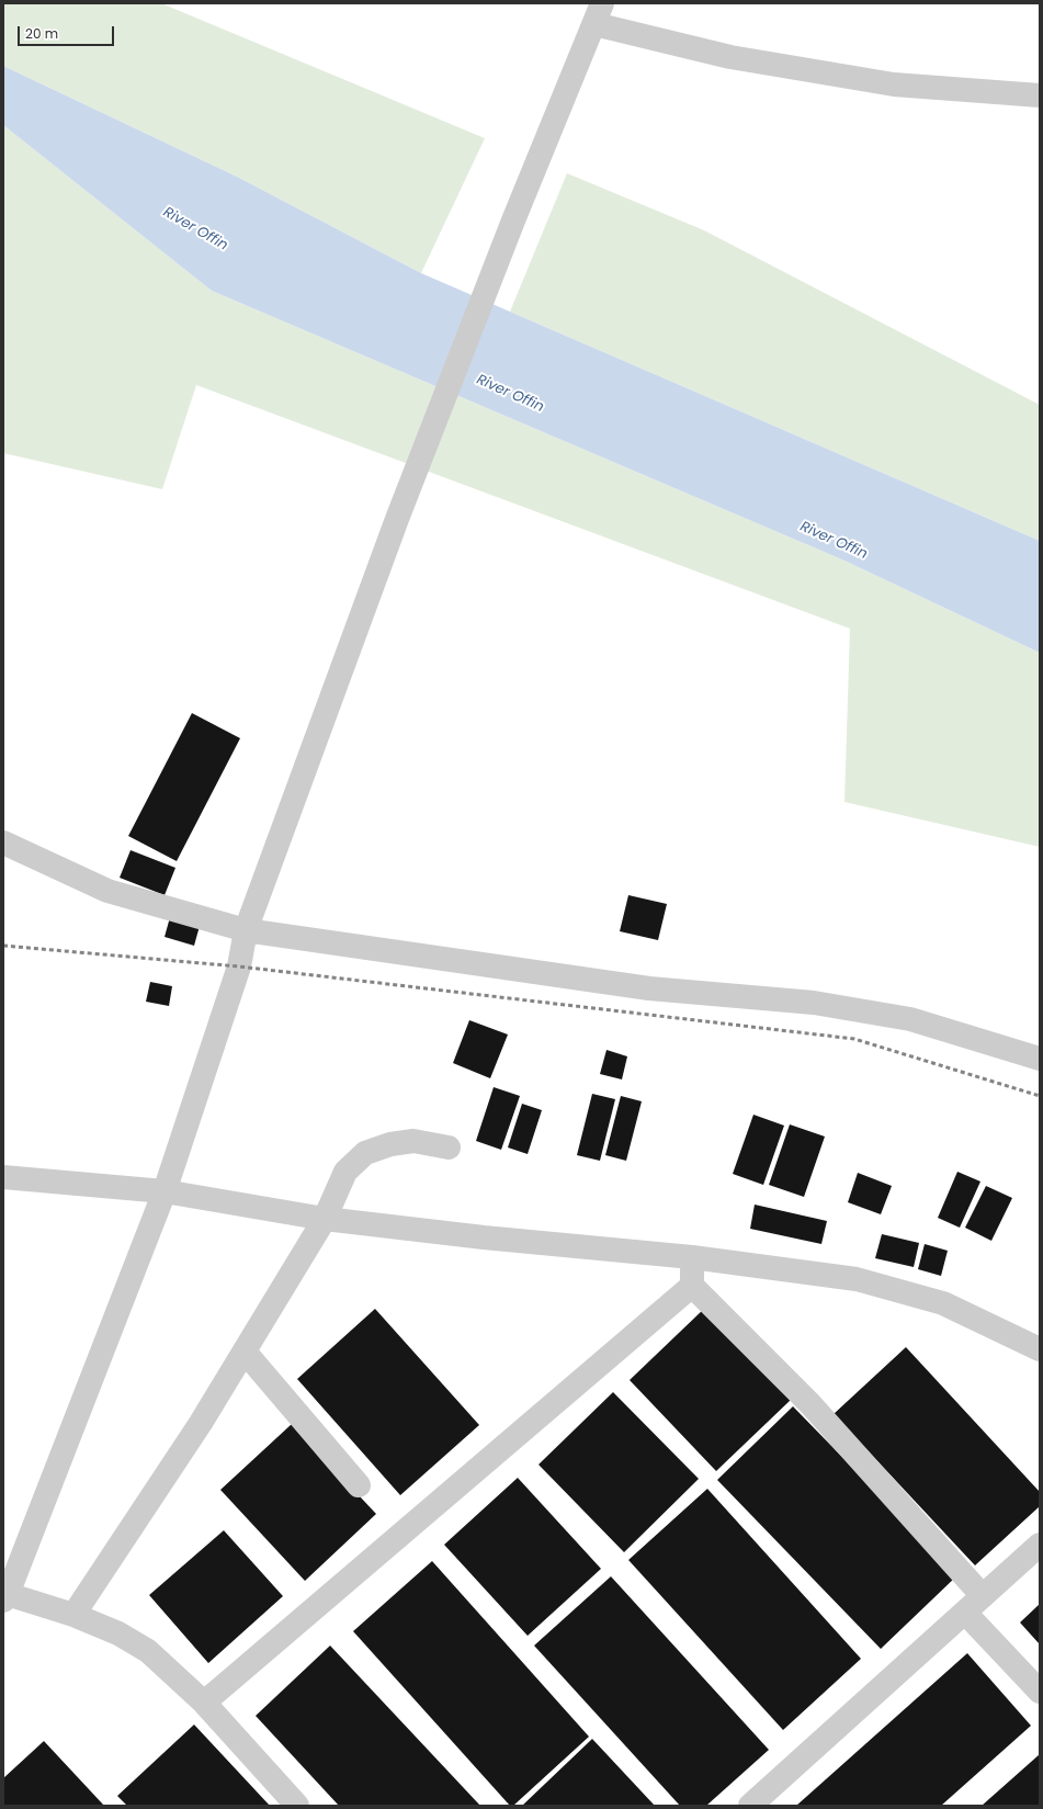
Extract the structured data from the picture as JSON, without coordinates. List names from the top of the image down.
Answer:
{
  "water": ["River Offin"],
  "scale_bar": "20 m"
}
